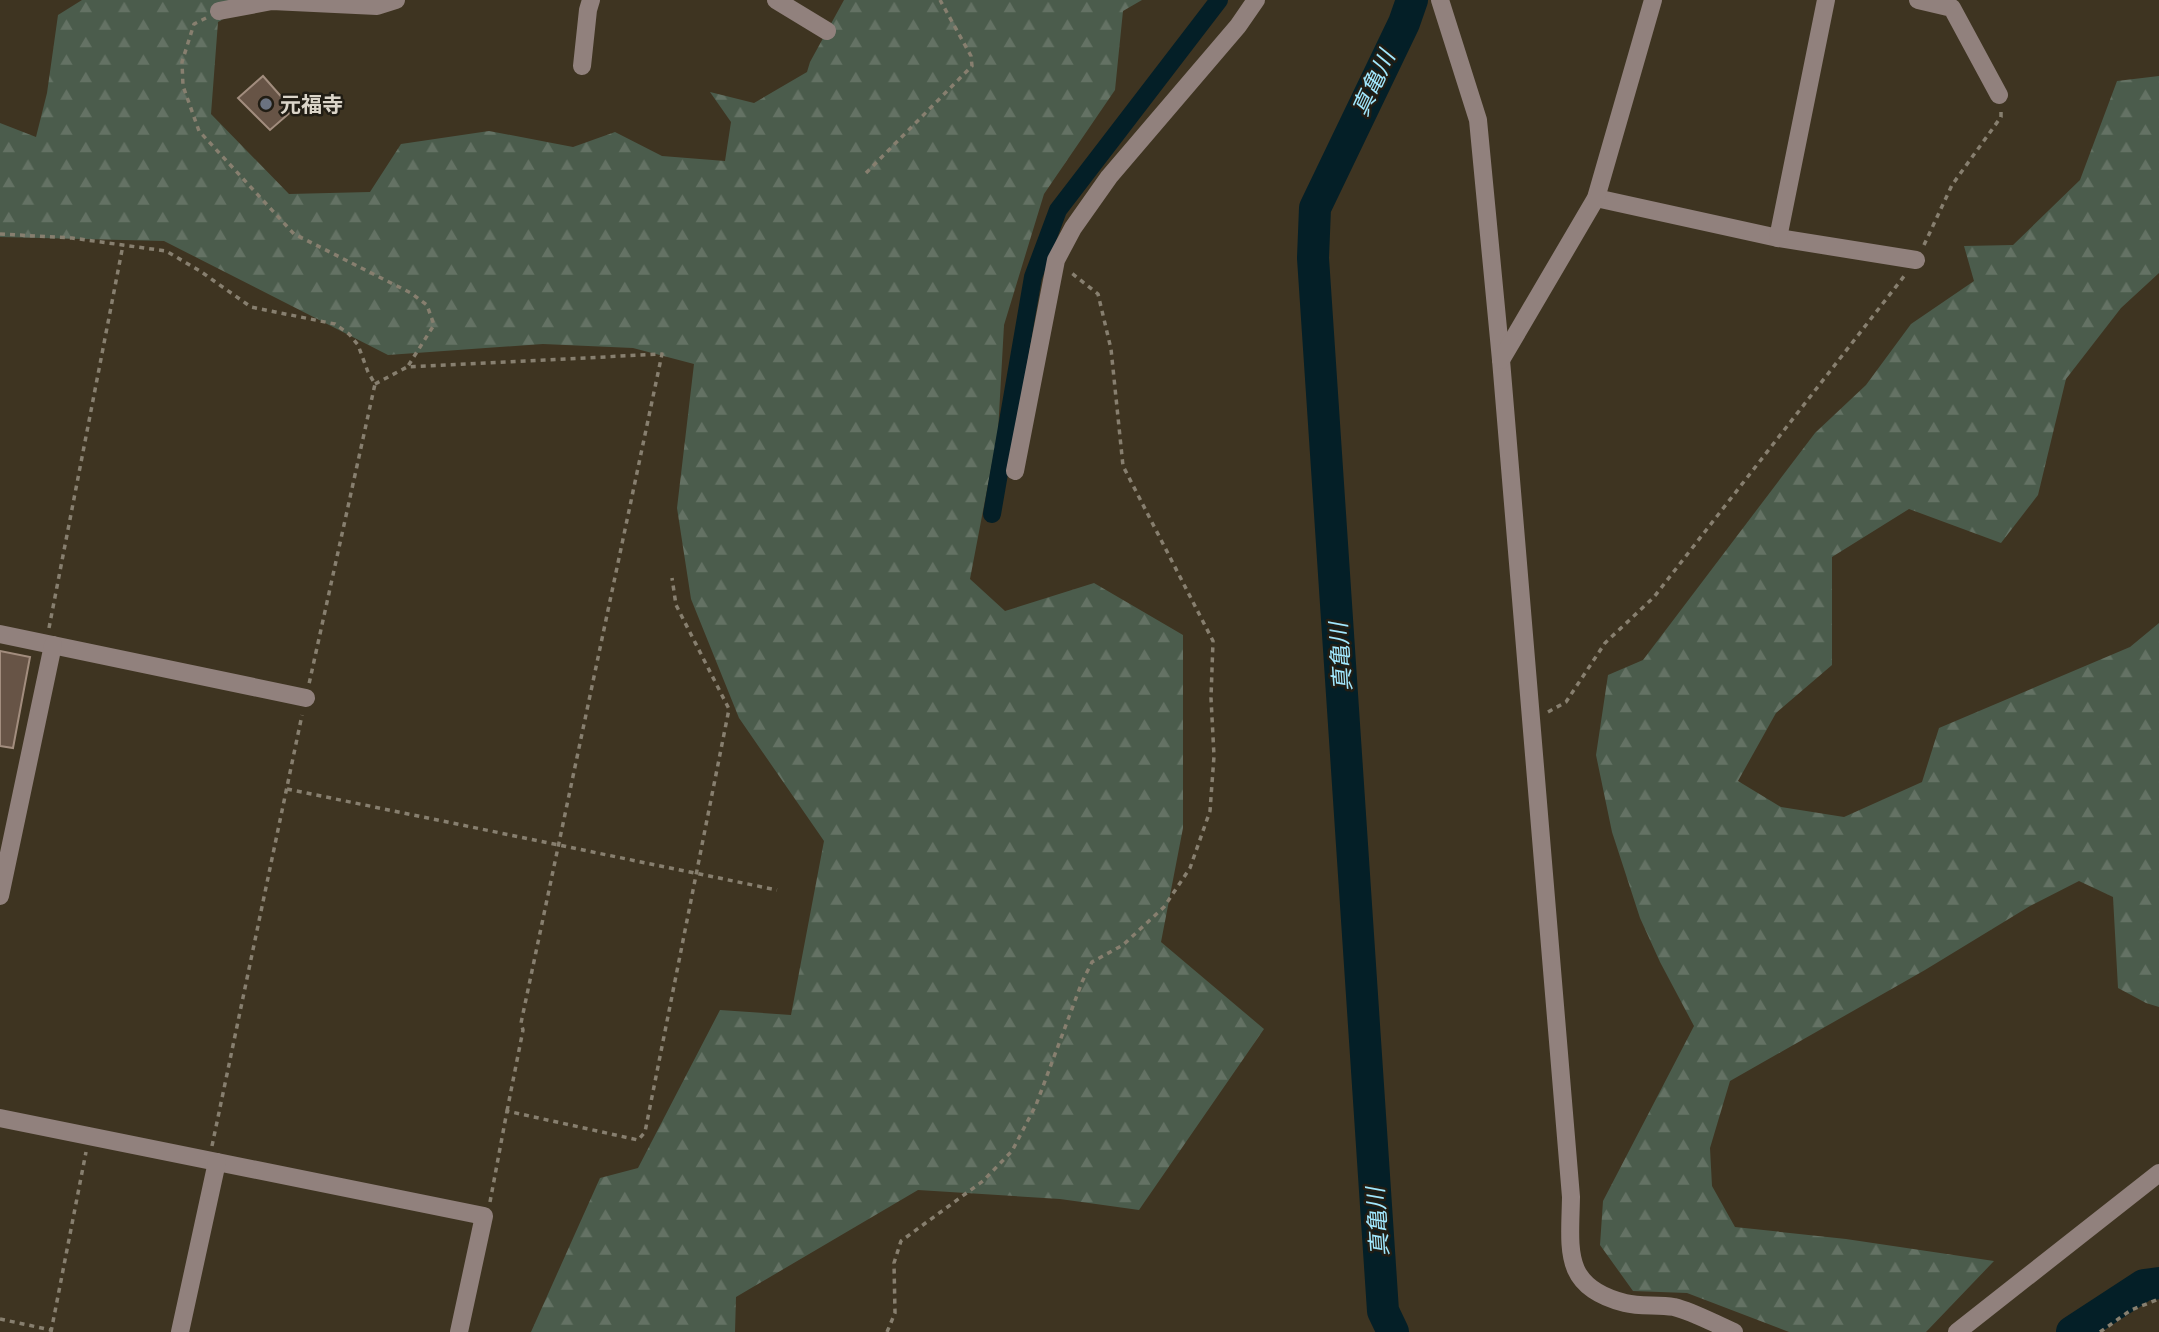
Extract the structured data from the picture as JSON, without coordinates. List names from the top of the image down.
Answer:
{
  "water": ["真亀川"],
  "places": ["元福寺"]
}
